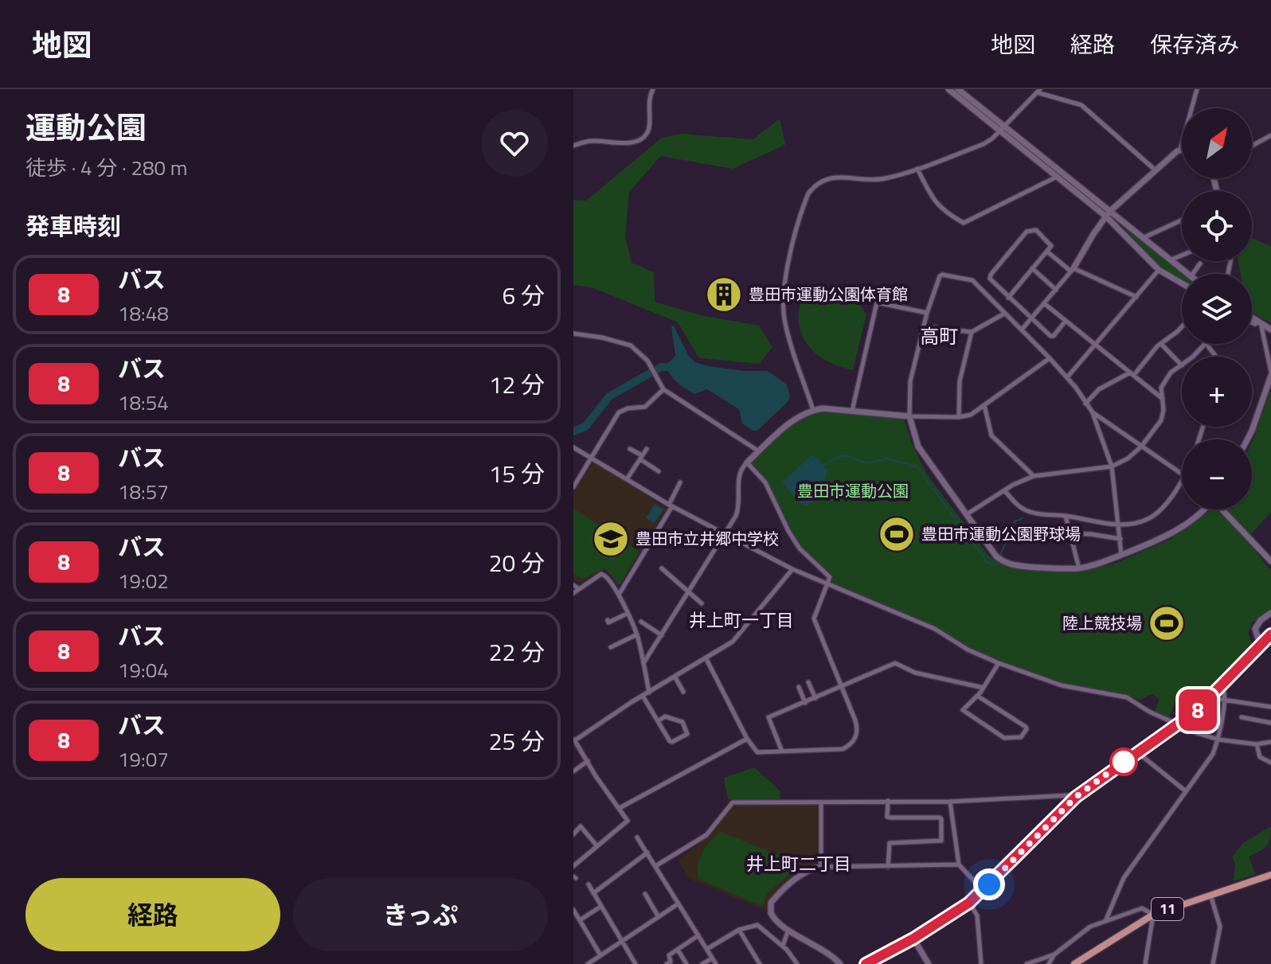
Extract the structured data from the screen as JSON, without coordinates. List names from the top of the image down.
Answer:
{
  "streets": {
    "main road": ["11"]
  },
  "districts": ["高町", "井上町一丁目", "井上町二丁目"],
  "parks": ["豊田市運動公園"],
  "places": {
    "building": ["豊田市運動公園体育館"],
    "sports": ["豊田市運動公園野球場", "陸上競技場"],
    "school or university": ["豊田市立井郷中学校"]
  },
  "lines": ["bus line 8"],
  "north": "top right",
  "page": {
    "header": "地図",
    "nav": ["地図", "経路", "保存済み"],
    "heading": [
      ["運動公園", "徒歩 · 4 分 · 280 m"],
      "発車時刻"
    ],
    "on_map": "8",
    "map_buttons": ["+", "−"],
    "list": [
      {
        "mark": "8",
        "name": "バス",
        "note": "18:48",
        "value": "6 分"
      },
      {
        "mark": "8",
        "name": "バス",
        "note": "18:54",
        "value": "12 分"
      },
      {
        "mark": "8",
        "name": "バス",
        "note": "18:57",
        "value": "15 分"
      },
      {
        "mark": "8",
        "name": "バス",
        "note": "19:02",
        "value": "20 分"
      },
      {
        "mark": "8",
        "name": "バス",
        "note": "19:04",
        "value": "22 分"
      },
      {
        "mark": "8",
        "name": "バス",
        "note": "19:07",
        "value": "25 分"
      }
    ],
    "buttons": ["経路", "きっぷ"]
  }
}
